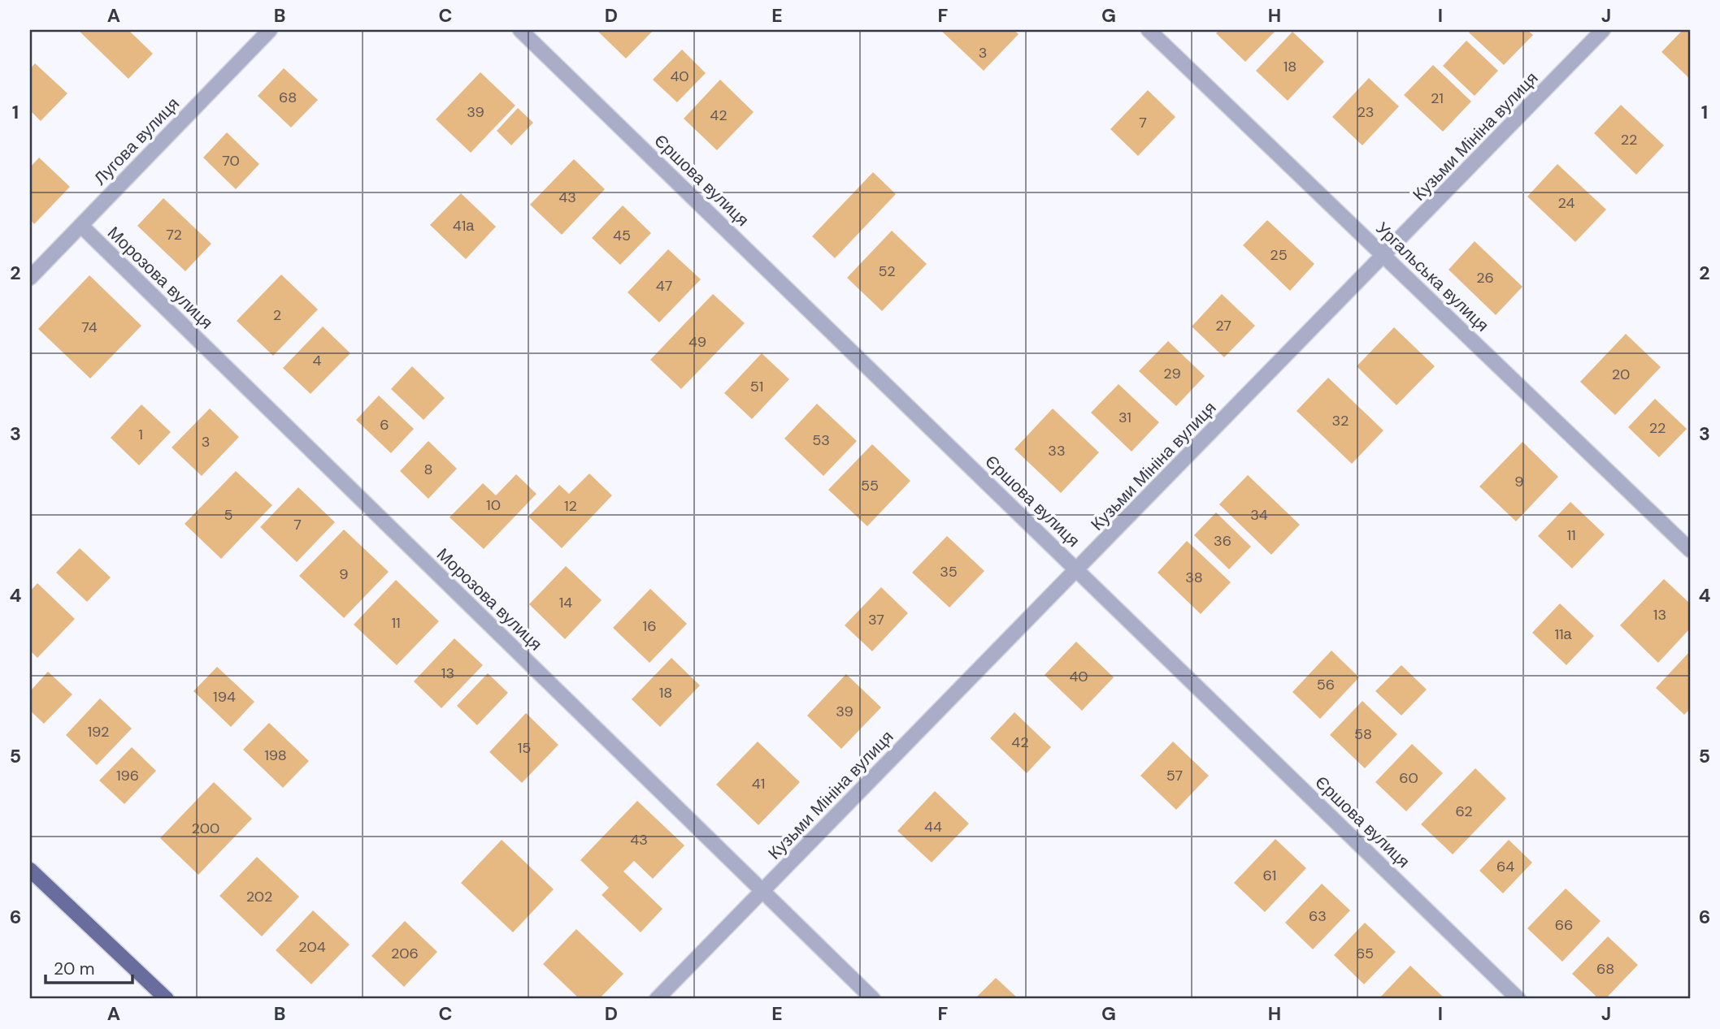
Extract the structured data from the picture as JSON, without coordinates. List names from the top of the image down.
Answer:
{
  "streets": {
    "street": [
      "Кузьми Мініна вулиця",
      "Лугова вулиця",
      "Єршова вулиця",
      "Ургальська вулиця",
      "Морозова вулиця"
    ]
  },
  "crossings": [
    ["Кузьми Мініна вулиця", "Єршова вулиця"],
    ["Кузьми Мініна вулиця", "Ургальська вулиця"],
    ["Кузьми Мініна вулиця", "Морозова вулиця"],
    ["Лугова вулиця", "Морозова вулиця"]
  ],
  "house_numbers": [
    "3",
    "18",
    "40",
    "68",
    "21",
    "39",
    "23",
    "42",
    "7",
    "22",
    "70",
    "43",
    "24",
    "41а",
    "72",
    "45",
    "25",
    "52",
    "26",
    "47",
    "2",
    "27",
    "74",
    "49",
    "4",
    "29",
    "20",
    "51",
    "31",
    "32",
    "6",
    "22",
    "1",
    "53",
    "3",
    "33",
    "8",
    "9",
    "55",
    "10",
    "12",
    "5",
    "34",
    "7",
    "11",
    "36",
    "35",
    "9",
    "38",
    "14",
    "13",
    "37",
    "11",
    "16",
    "11а",
    "13",
    "40",
    "56",
    "18",
    "194",
    "39",
    "192",
    "58",
    "42",
    "15",
    "198",
    "196",
    "57",
    "60",
    "41",
    "62",
    "44",
    "200",
    "43",
    "64",
    "61",
    "202",
    "63",
    "66",
    "204",
    "206",
    "65",
    "68"
  ],
  "scale_bar": "20 m",
  "grid": {
    "columns": [
      "A",
      "B",
      "C",
      "D",
      "E",
      "F",
      "G",
      "H",
      "I",
      "J"
    ],
    "rows": [
      "1",
      "2",
      "3",
      "4",
      "5",
      "6"
    ]
  }
}
